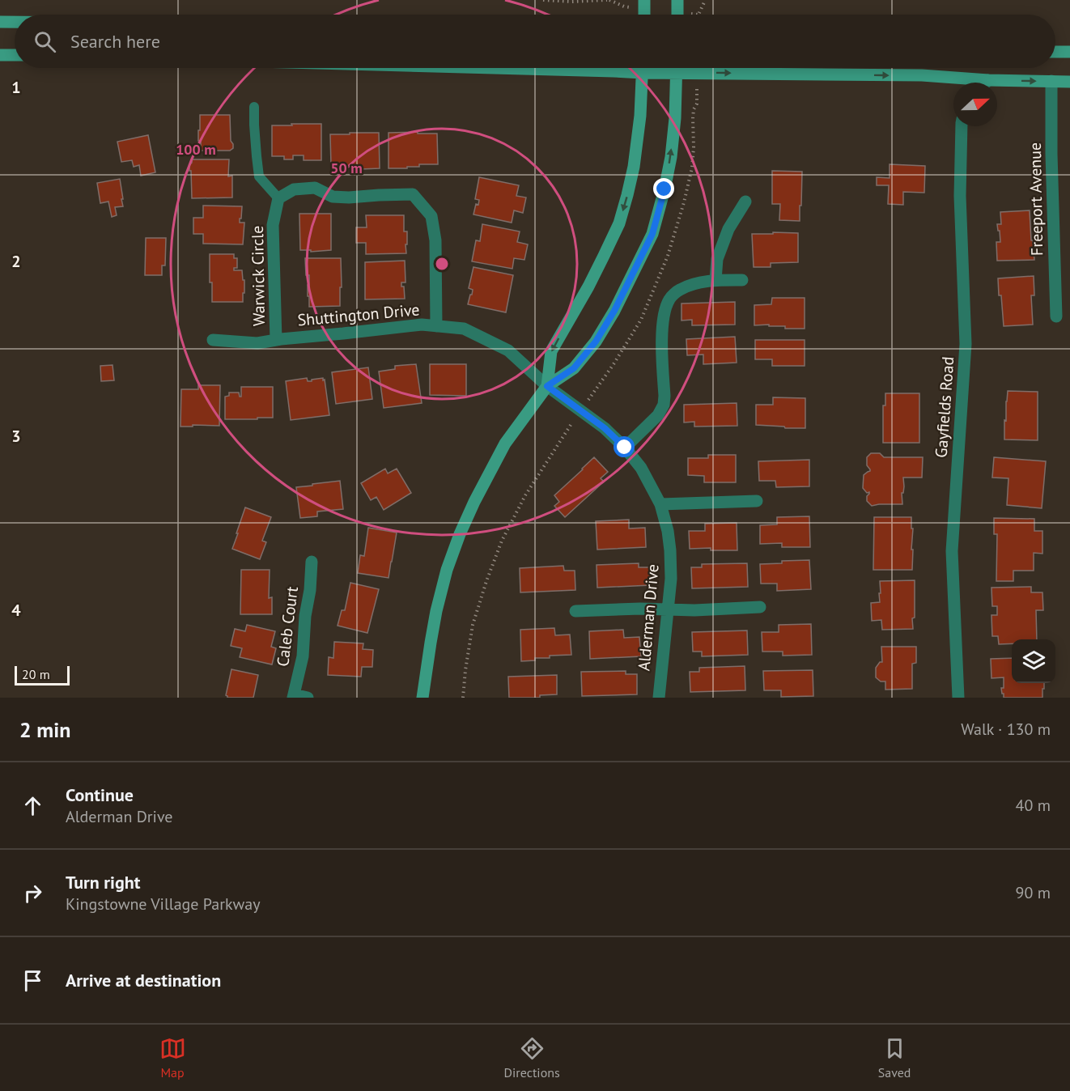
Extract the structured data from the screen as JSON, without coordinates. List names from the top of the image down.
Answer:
{
  "streets": {
    "street": [
      "Freeport Avenue",
      "Warwick Circle",
      "Shuttington Drive",
      "Gayfields Road",
      "Alderman Drive",
      "Caleb Court"
    ]
  },
  "crossings": [
    ["Warwick Circle", "Shuttington Drive"],
    ["Shuttington Drive", "Alderman Drive"]
  ],
  "scale_bar": "20 m",
  "north": "right",
  "page": {
    "search": "Search here",
    "scale": "20 m",
    "heading": ["2 min", "Walk · 130 m"],
    "list": [
      ["Continue", "Alderman Drive", "40 m"],
      ["Turn right", "Kingstowne Village Parkway", "90 m"],
      "Arrive at destination"
    ],
    "nav": ["Map", "Directions", "Saved"]
  },
  "grid": {
    "rows": [
      "1",
      "2",
      "3",
      "4"
    ]
  },
  "rings": ["100 m", "50 m"]
}
